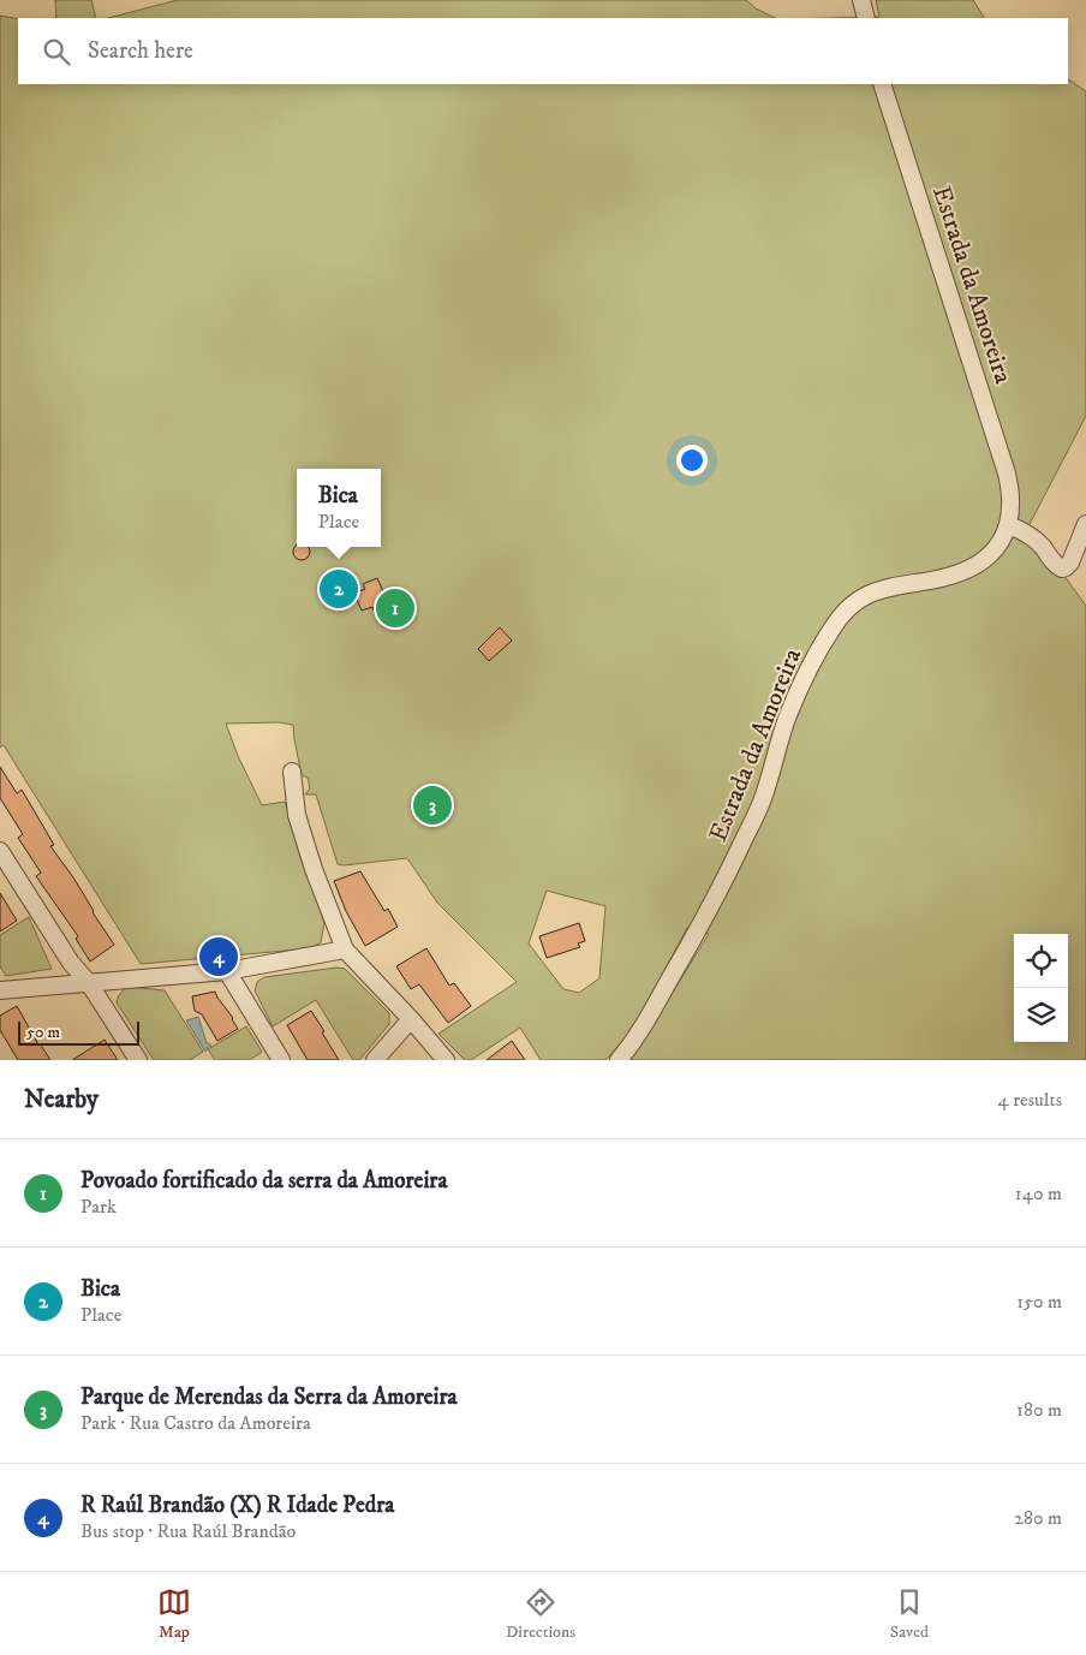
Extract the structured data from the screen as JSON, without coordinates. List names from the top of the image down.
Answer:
{
  "streets": {
    "street": ["Estrada da Amoreira"]
  },
  "scale_bar": "50 m",
  "page": {
    "search": "Search here",
    "popup": ["Bica", "Place"],
    "pins": [
      "2",
      "1",
      "3",
      "4"
    ],
    "scale": "50 m",
    "heading": ["Nearby", "4 results"],
    "list": [
      {
        "mark": "1",
        "name": "Povoado fortificado da serra da Amoreira",
        "note": "Park",
        "value": "140 m"
      },
      {
        "mark": "2",
        "name": "Bica",
        "note": "Place",
        "value": "150 m"
      },
      {
        "mark": "3",
        "name": "Parque de Merendas da Serra da Amoreira",
        "note": "Park · Rua Castro da Amoreira",
        "value": "180 m"
      },
      {
        "mark": "4",
        "name": "R Raúl Brandão (X) R Idade Pedra",
        "note": "Bus stop · Rua Raúl Brandão",
        "value": "280 m"
      }
    ],
    "nav": ["Map", "Directions", "Saved"]
  }
}
